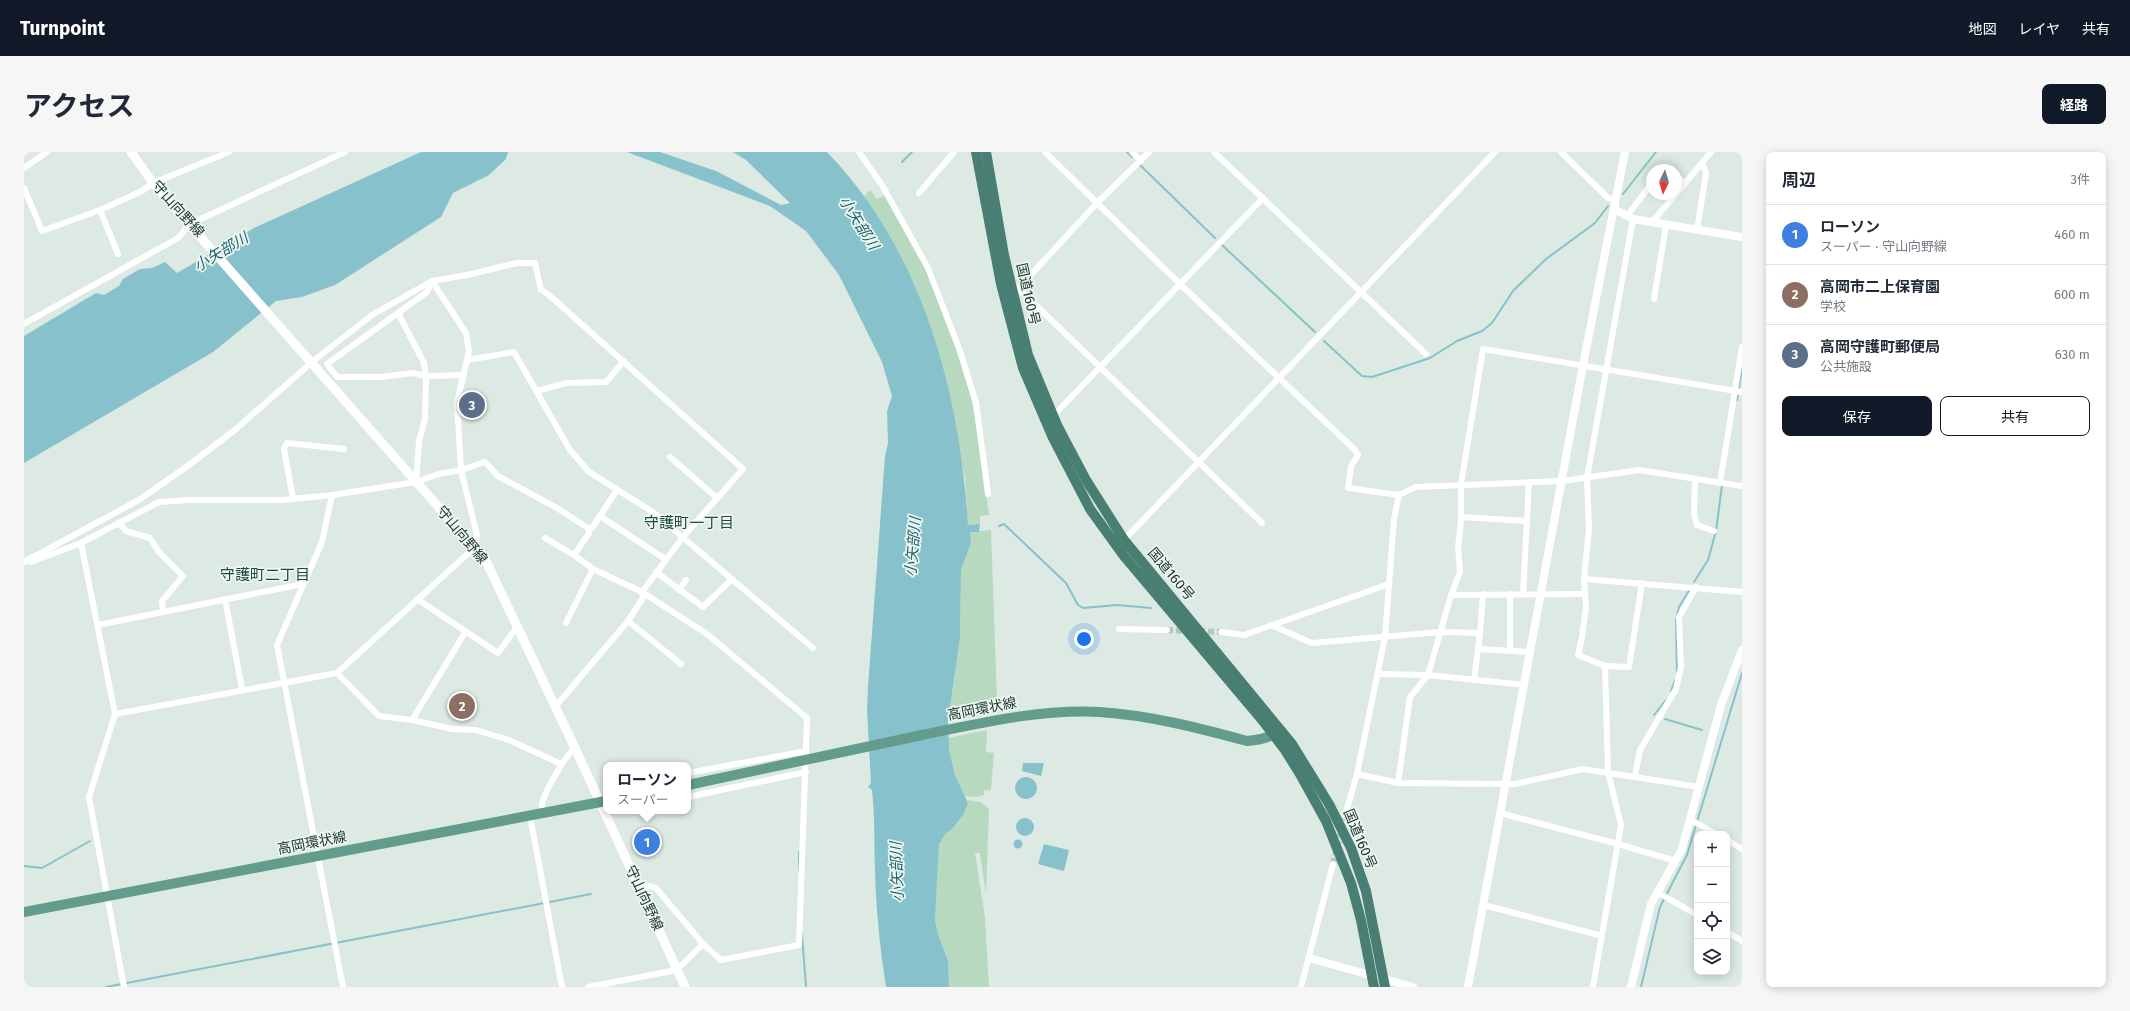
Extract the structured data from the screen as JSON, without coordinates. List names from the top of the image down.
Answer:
{
  "streets": {
    "highway": ["国道160号"],
    "main road": ["守山向野線", "高岡環状線"]
  },
  "crossings": [
    ["守山向野線", "高岡環状線"],
    ["国道160号", "高岡環状線"]
  ],
  "districts": ["守護町一丁目", "守護町二丁目"],
  "water": ["小矢部川"],
  "north": "bottom",
  "page": {
    "header": "Turnpoint",
    "nav": ["地図", "レイヤ", "共有"],
    "title": "アクセス",
    "buttons": [
      "経路",
      ["保存", "共有"]
    ],
    "heading": ["周辺", "3件"],
    "list": [
      {
        "mark": "1",
        "name": "ローソン",
        "note": "スーパー · 守山向野線",
        "value": "460 m"
      },
      {
        "mark": "2",
        "name": "高岡市二上保育園",
        "note": "学校",
        "value": "600 m"
      },
      {
        "mark": "3",
        "name": "高岡守護町郵便局",
        "note": "公共施設",
        "value": "630 m"
      }
    ],
    "pins": ["3", "2", "1"],
    "popup": ["ローソン", "スーパー"],
    "map_buttons": ["+", "−"]
  }
}
